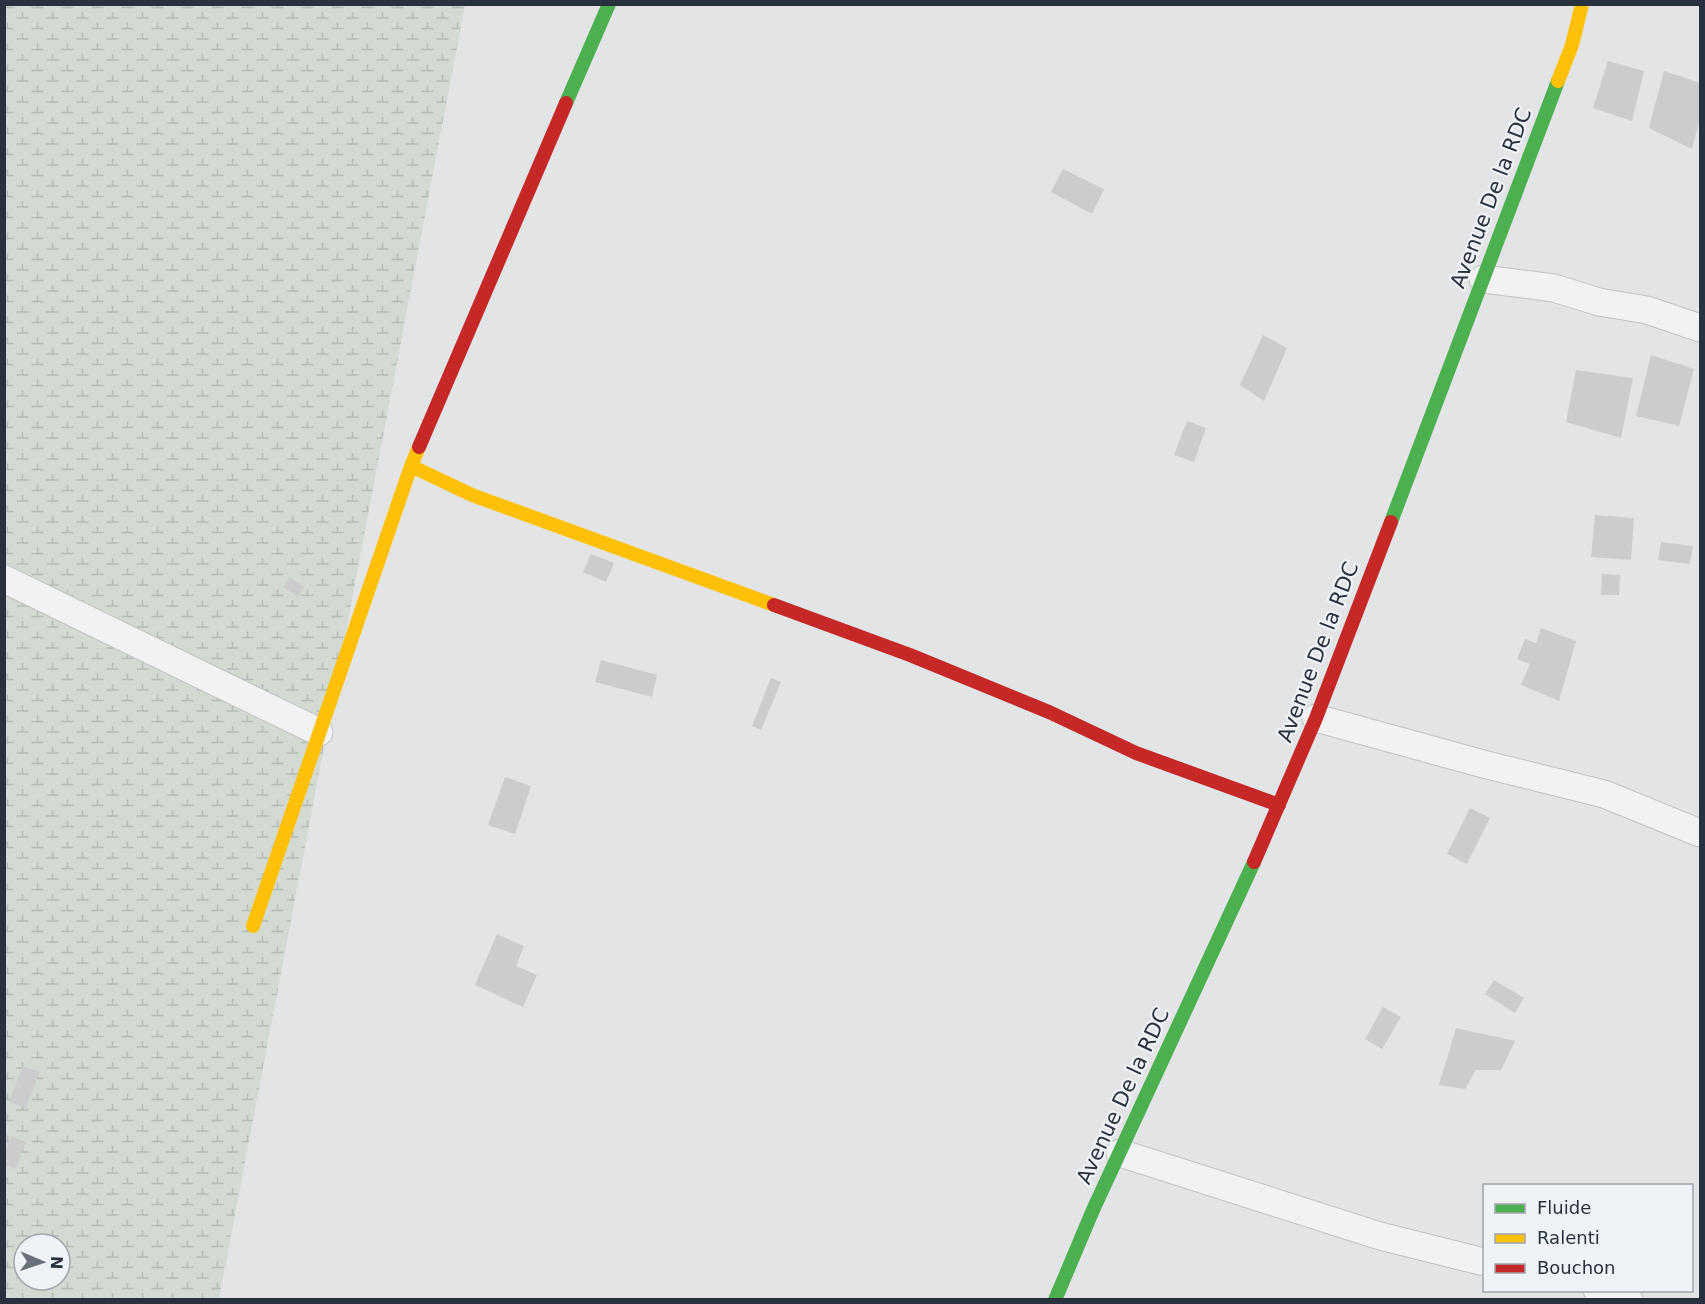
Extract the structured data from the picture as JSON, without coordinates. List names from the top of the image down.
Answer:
{
  "streets": {
    "street": ["Avenue De la RDC"]
  },
  "legend": ["Fluide", "Ralenti", "Bouchon"],
  "north": "right"
}
